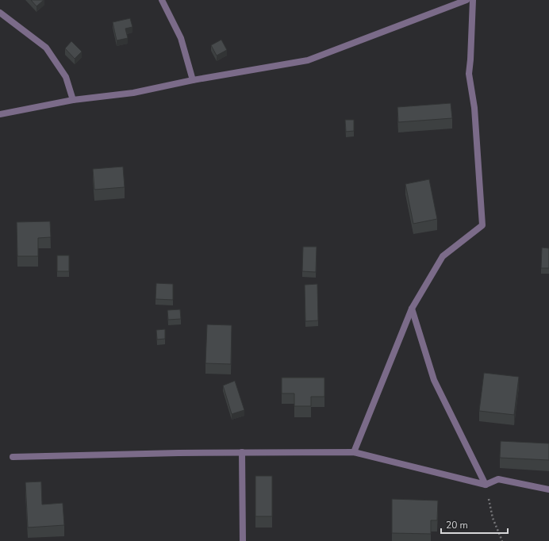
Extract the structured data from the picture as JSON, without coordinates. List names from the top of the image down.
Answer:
{
  "scale_bar": "20 m"
}
